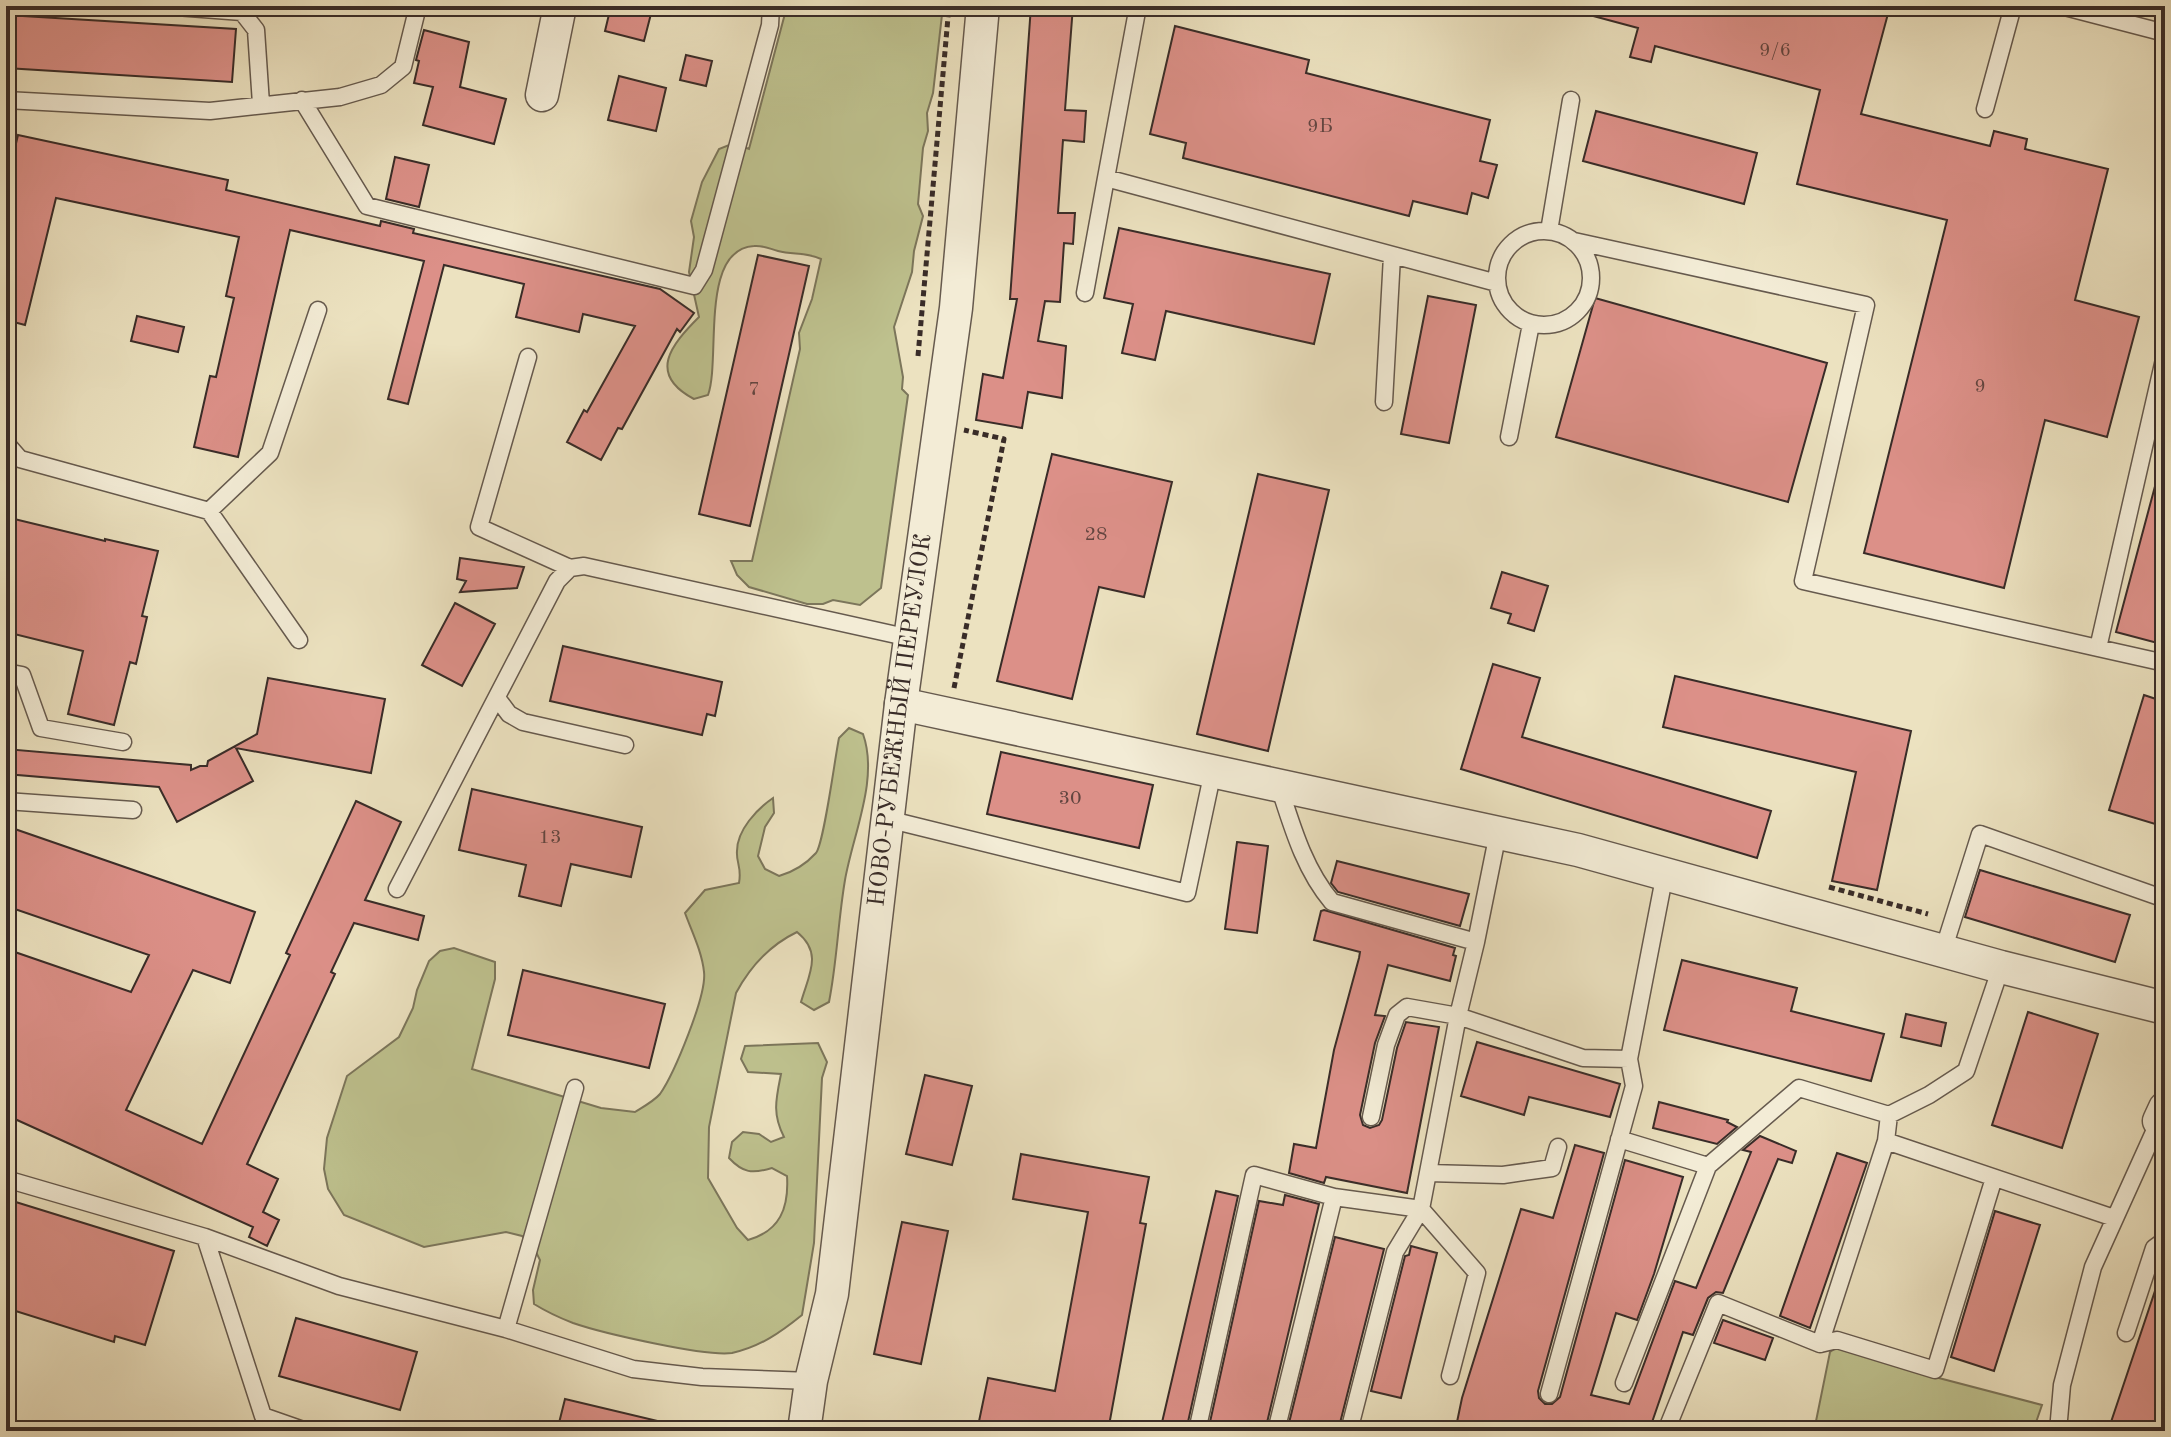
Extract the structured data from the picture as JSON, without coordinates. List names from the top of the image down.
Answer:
{
  "streets": {
    "street": ["НОВО-РУБЕЖНЫЙ ПЕРЕУЛОК"]
  },
  "house_numbers": [
    "9/6",
    "9Б",
    "9",
    "7",
    "28",
    "30",
    "13"
  ]
}
